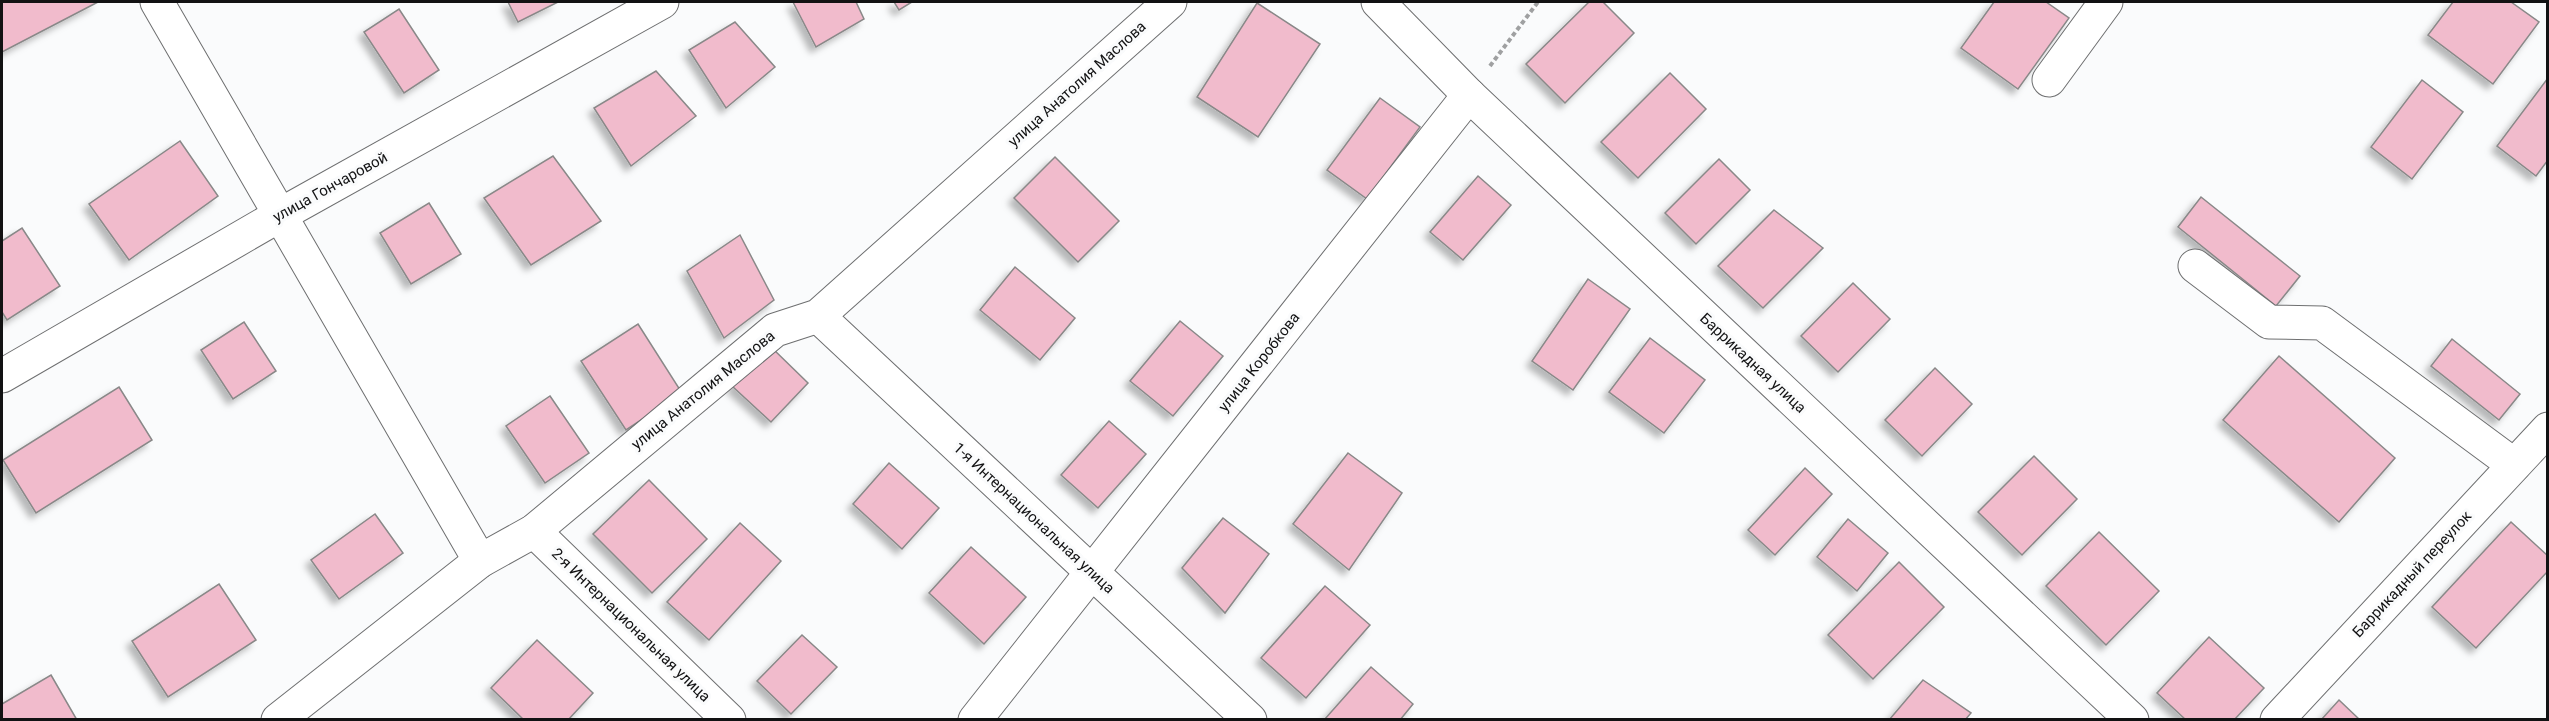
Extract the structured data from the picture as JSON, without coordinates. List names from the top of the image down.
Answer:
{
  "streets": {
    "street": [
      "улица Анатолия Маслова",
      "улица Гончаровой",
      "улица Коробкова",
      "Баррикадная улица",
      "1-я Интернациональная улица",
      "Баррикадный переулок",
      "2-я Интернациональная улица"
    ]
  },
  "crossings": [
    ["улица Анатолия Маслова", "1-я Интернациональная улица"],
    ["улица Анатолия Маслова", "2-я Интернациональная улица"],
    ["улица Коробкова", "Баррикадная улица"],
    ["улица Коробкова", "1-я Интернациональная улица"]
  ]
}
